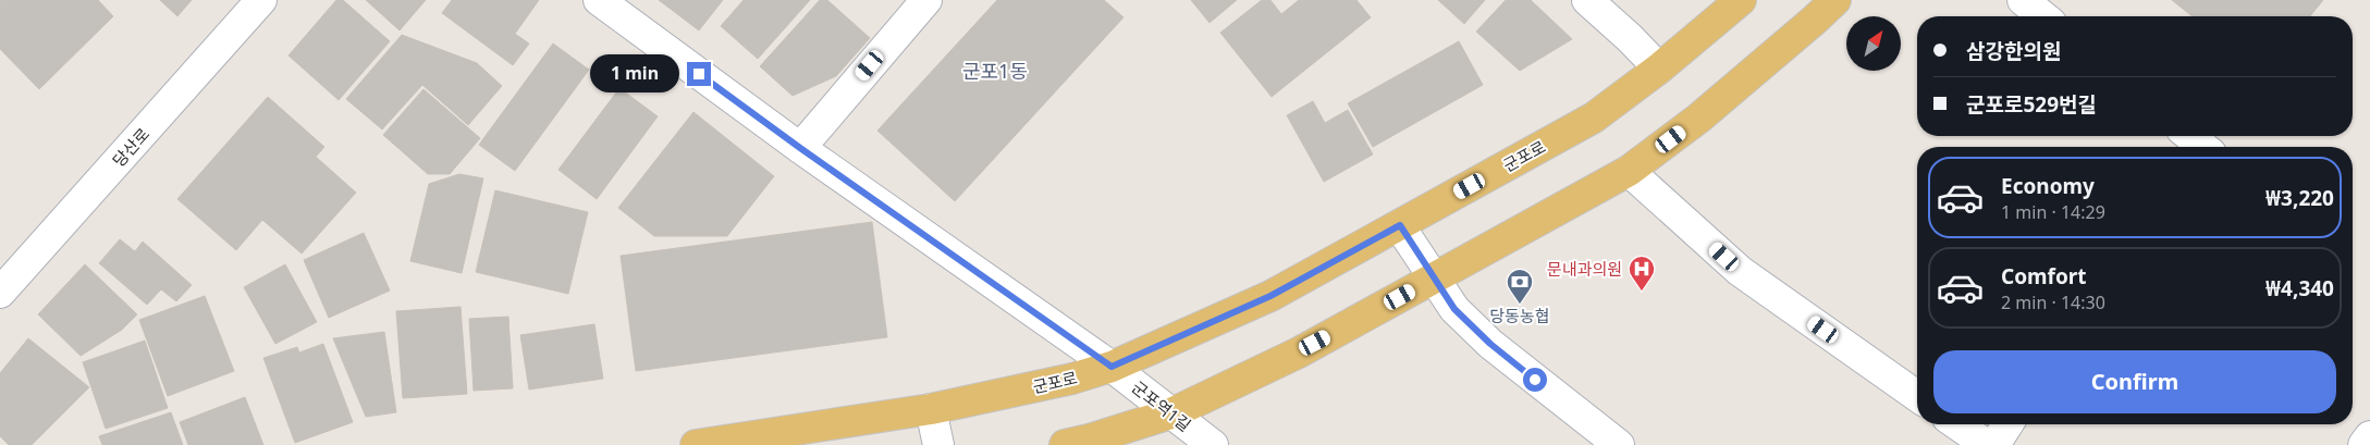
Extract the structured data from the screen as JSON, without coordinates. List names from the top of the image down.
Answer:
{
  "streets": {
    "main road": ["군포로"],
    "street": ["당산로", "군포역1길"]
  },
  "crossings": [
    ["군포로", "군포역1길"]
  ],
  "districts": ["군포1동"],
  "places": {
    "hospital": ["문내과의원"],
    "bank": ["당동농협"]
  },
  "north": "top right",
  "page": {
    "banner": ["삼강한의원", "군포로529번길"],
    "bubble": "1 min",
    "list": [
      {
        "name": "Economy",
        "note": "1 min · 14:29",
        "value": "₩3,220"
      },
      {
        "name": "Comfort",
        "note": "2 min · 14:30",
        "value": "₩4,340"
      }
    ],
    "buttons": "Confirm"
  }
}
